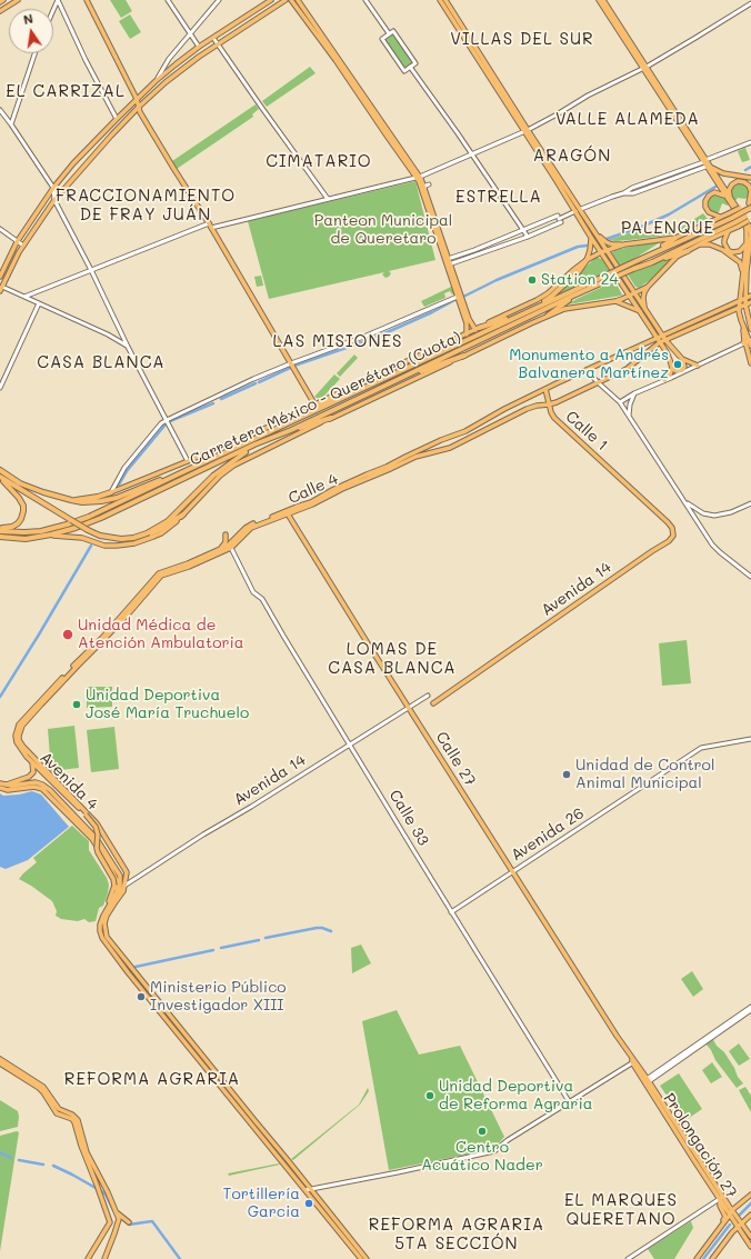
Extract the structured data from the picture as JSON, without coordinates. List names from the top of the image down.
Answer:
{
  "streets": {
    "highway": ["Carretera México - Querétaro (Cuota)"],
    "main road": [
      "Calle 1",
      "Calle 4",
      "Avenida 14",
      "Calle 27",
      "Avenida 4",
      "Prolongación 27"
    ],
    "street": ["Calle 33", "Avenida 26"]
  },
  "crossings": [
    ["Calle 1", "Calle 4"],
    ["Calle 1", "Avenida 14"],
    ["Calle 4", "Calle 27"],
    ["Calle 4", "Avenida 4"],
    ["Calle 4", "Calle 33"],
    ["Avenida 14", "Calle 27"],
    ["Avenida 14", "Avenida 4"],
    ["Avenida 14", "Calle 33"],
    ["Calle 27", "Avenida 26"],
    ["Calle 27", "Prolongación 27"],
    ["Calle 33", "Avenida 26"]
  ],
  "districts": [
    "VILLAS DEL SUR",
    "EL CARRIZAL",
    "VALLE ALAMEDA",
    "ARAGÓN",
    "CIMATARIO",
    "FRACCIONAMIENTO DE FRAY JUÁN",
    "ESTRELLA",
    "PALENQUE",
    "LAS MISIONES",
    "CASA BLANCA",
    "LOMAS DE CASA BLANCA",
    "REFORMA AGRARIA",
    "EL MARQUES QUERETANO",
    "REFORMA AGRARIA 5TA SECCIÓN"
  ],
  "parks": ["Panteon Municipal de Queretaro"],
  "places": [
    "Station 24",
    "Monumento a Andrés Balvanera Martínez",
    "Unidad Médica de Atención Ambulatoria",
    "Unidad Deportiva José María Truchuelo",
    "Unidad de Control Animal Municipal",
    "Ministerio Público Investigador XIII",
    "Unidad Deportiva de Reforma Agraria",
    "Centro Acuático Nader",
    "Tortillería Garcia"
  ],
  "north": "top"
}
